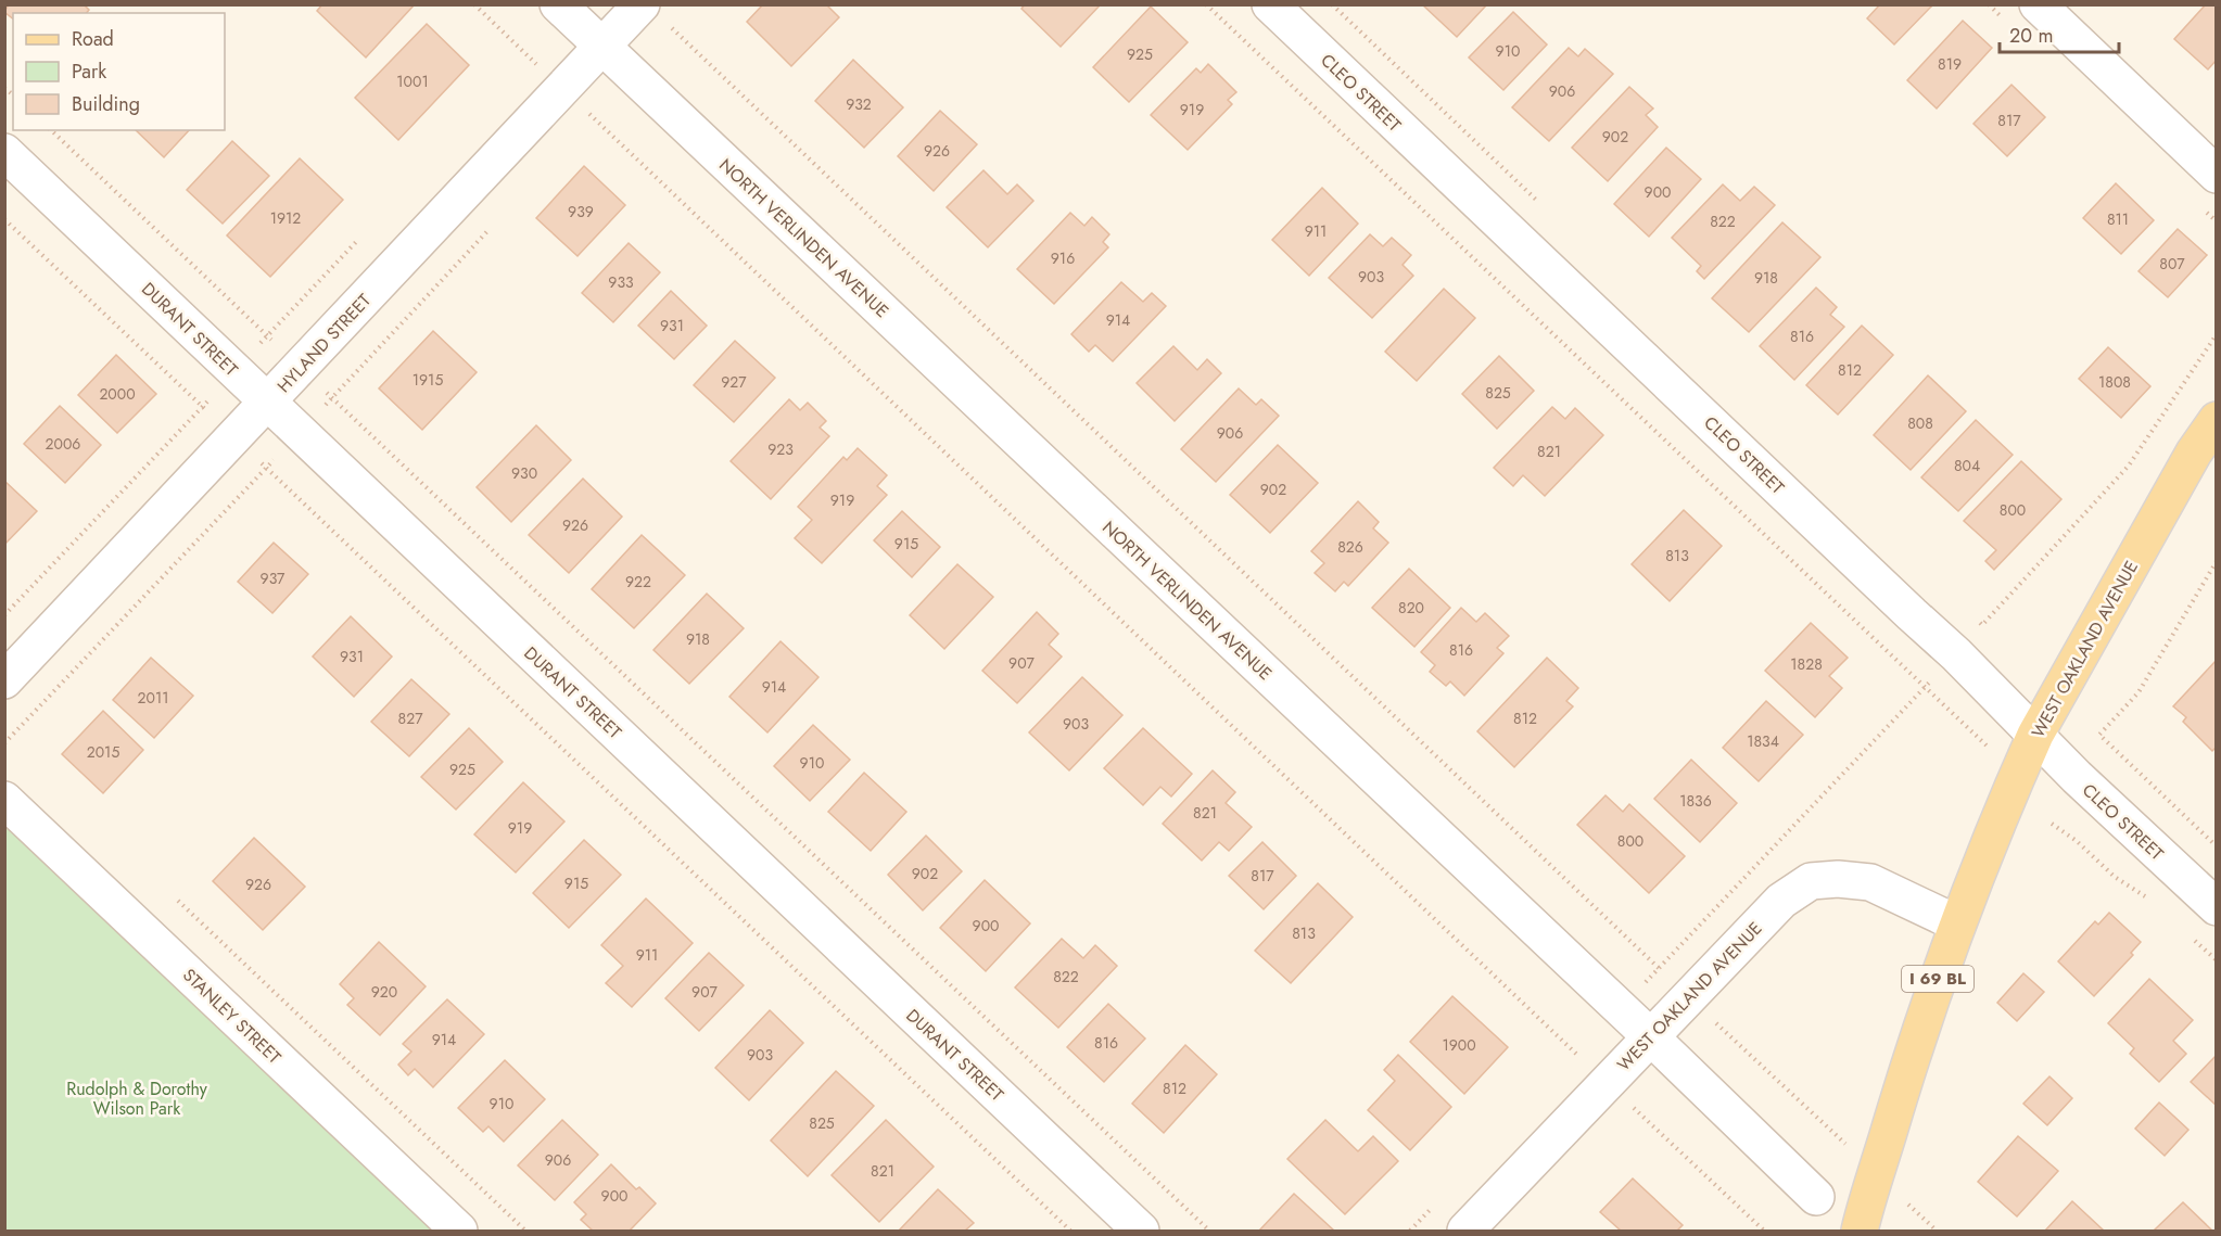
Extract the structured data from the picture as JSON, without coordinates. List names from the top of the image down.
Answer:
{
  "streets": {
    "main road": ["WEST OAKLAND AVENUE", "I 69 BL"],
    "street": [
      "CLEO STREET",
      "NORTH VERLINDEN AVENUE",
      "DURANT STREET",
      "HYLAND STREET",
      "STANLEY STREET"
    ]
  },
  "crossings": [
    ["CLEO STREET", "WEST OAKLAND AVENUE"],
    ["NORTH VERLINDEN AVENUE", "HYLAND STREET"],
    ["NORTH VERLINDEN AVENUE", "WEST OAKLAND AVENUE"],
    ["DURANT STREET", "HYLAND STREET"]
  ],
  "parks": ["Rudolph & Dorothy Wilson Park"],
  "house_numbers": [
    "910",
    "925",
    "819",
    "1001",
    "906",
    "932",
    "919",
    "817",
    "902",
    "926",
    "900",
    "939",
    "1912",
    "811",
    "822",
    "911",
    "916",
    "807",
    "903",
    "918",
    "933",
    "914",
    "931",
    "816",
    "812",
    "1915",
    "927",
    "1808",
    "825",
    "2000",
    "808",
    "906",
    "2006",
    "923",
    "821",
    "804",
    "930",
    "902",
    "919",
    "800",
    "926",
    "915",
    "826",
    "813",
    "937",
    "922",
    "820",
    "918",
    "816",
    "931",
    "907",
    "1828",
    "914",
    "2011",
    "827",
    "812",
    "903",
    "1834",
    "2015",
    "910",
    "925",
    "1836",
    "821",
    "919",
    "800",
    "902",
    "817",
    "915",
    "926",
    "900",
    "813",
    "911",
    "822",
    "920",
    "907",
    "914",
    "816",
    "1900",
    "903",
    "812",
    "910",
    "825",
    "906",
    "821",
    "900"
  ],
  "legend": ["Road", "Park", "Building"],
  "scale_bar": "20 m"
}
